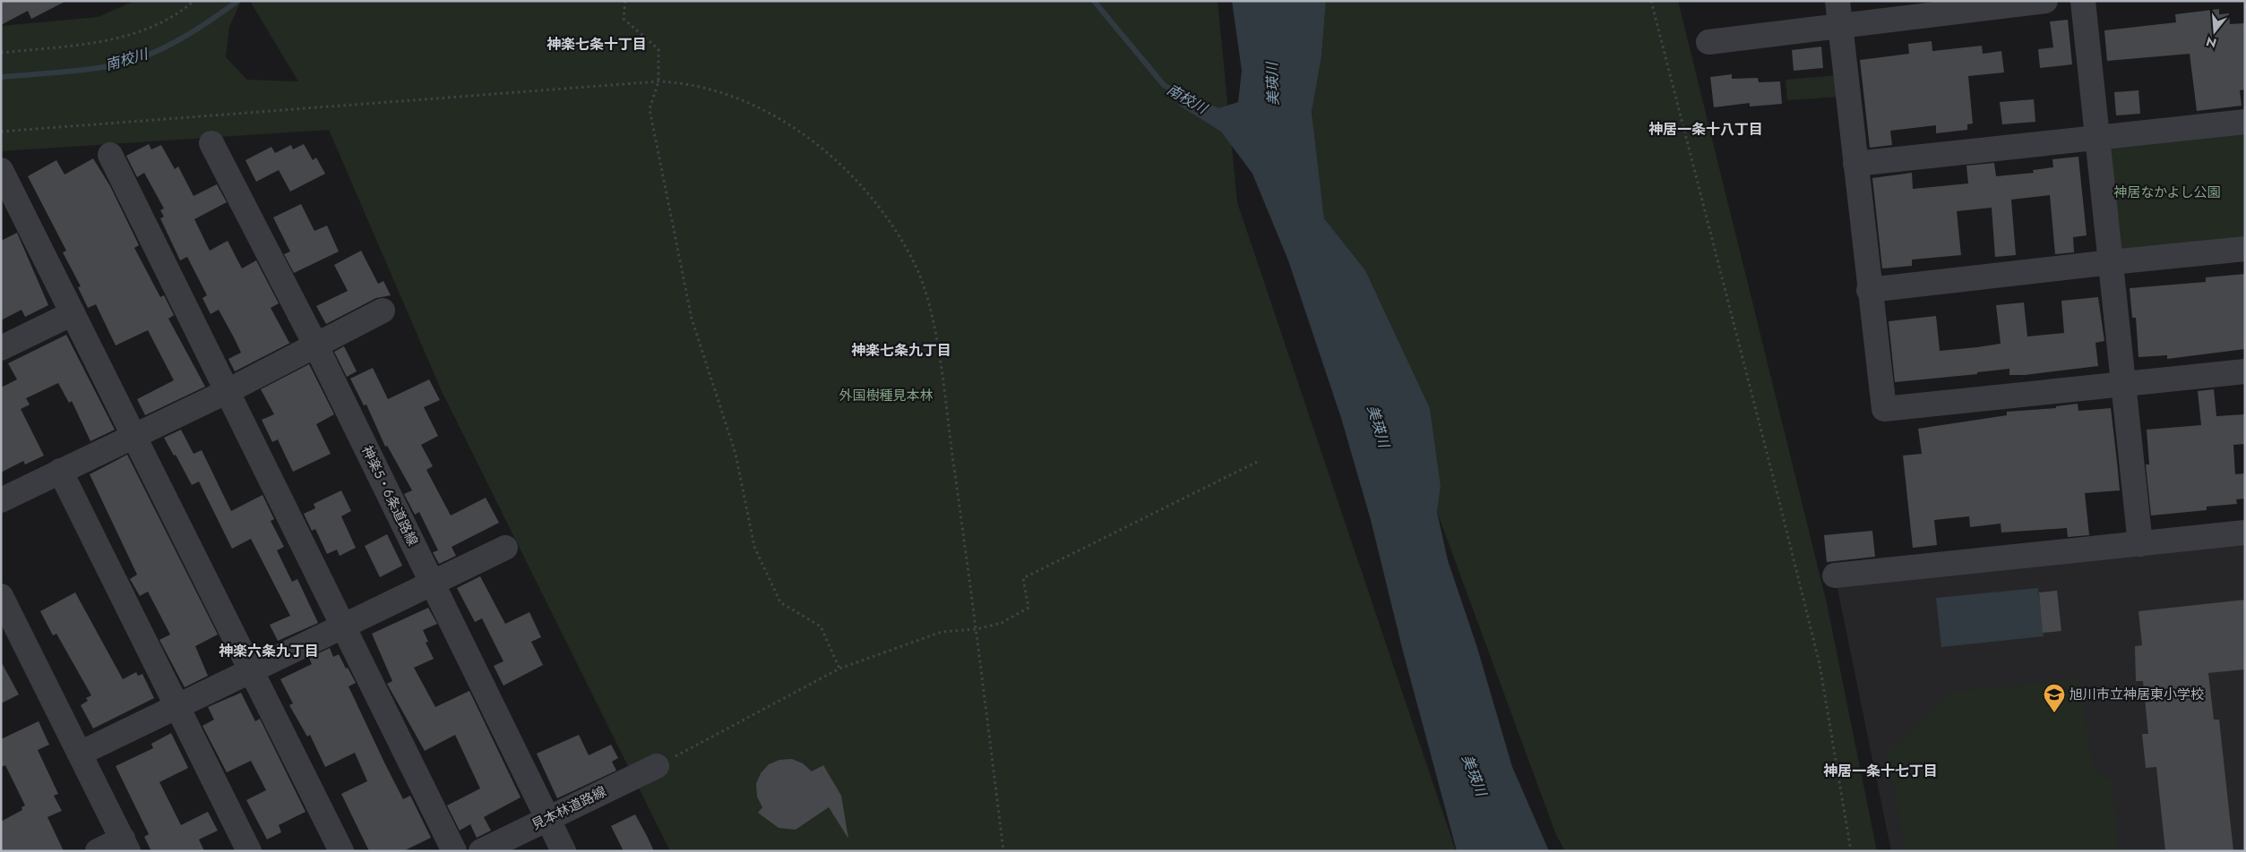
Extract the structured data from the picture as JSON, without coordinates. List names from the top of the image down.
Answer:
{
  "streets": {
    "street": ["神楽5・6条道路線", "見本林道路線"]
  },
  "crossings": [
    ["神楽5・6条道路線", "見本林道路線"]
  ],
  "districts": [
    "神楽七条十丁目",
    "神居一条十八丁目",
    "神楽七条九丁目",
    "神楽六条九丁目",
    "神居一条十七丁目"
  ],
  "water": ["南校川", "美瑛川"],
  "parks": ["神居なかよし公園", "外国樹種見本林"],
  "places": {
    "school or university": ["旭川市立神居東小学校"]
  },
  "north": "bottom"
}
